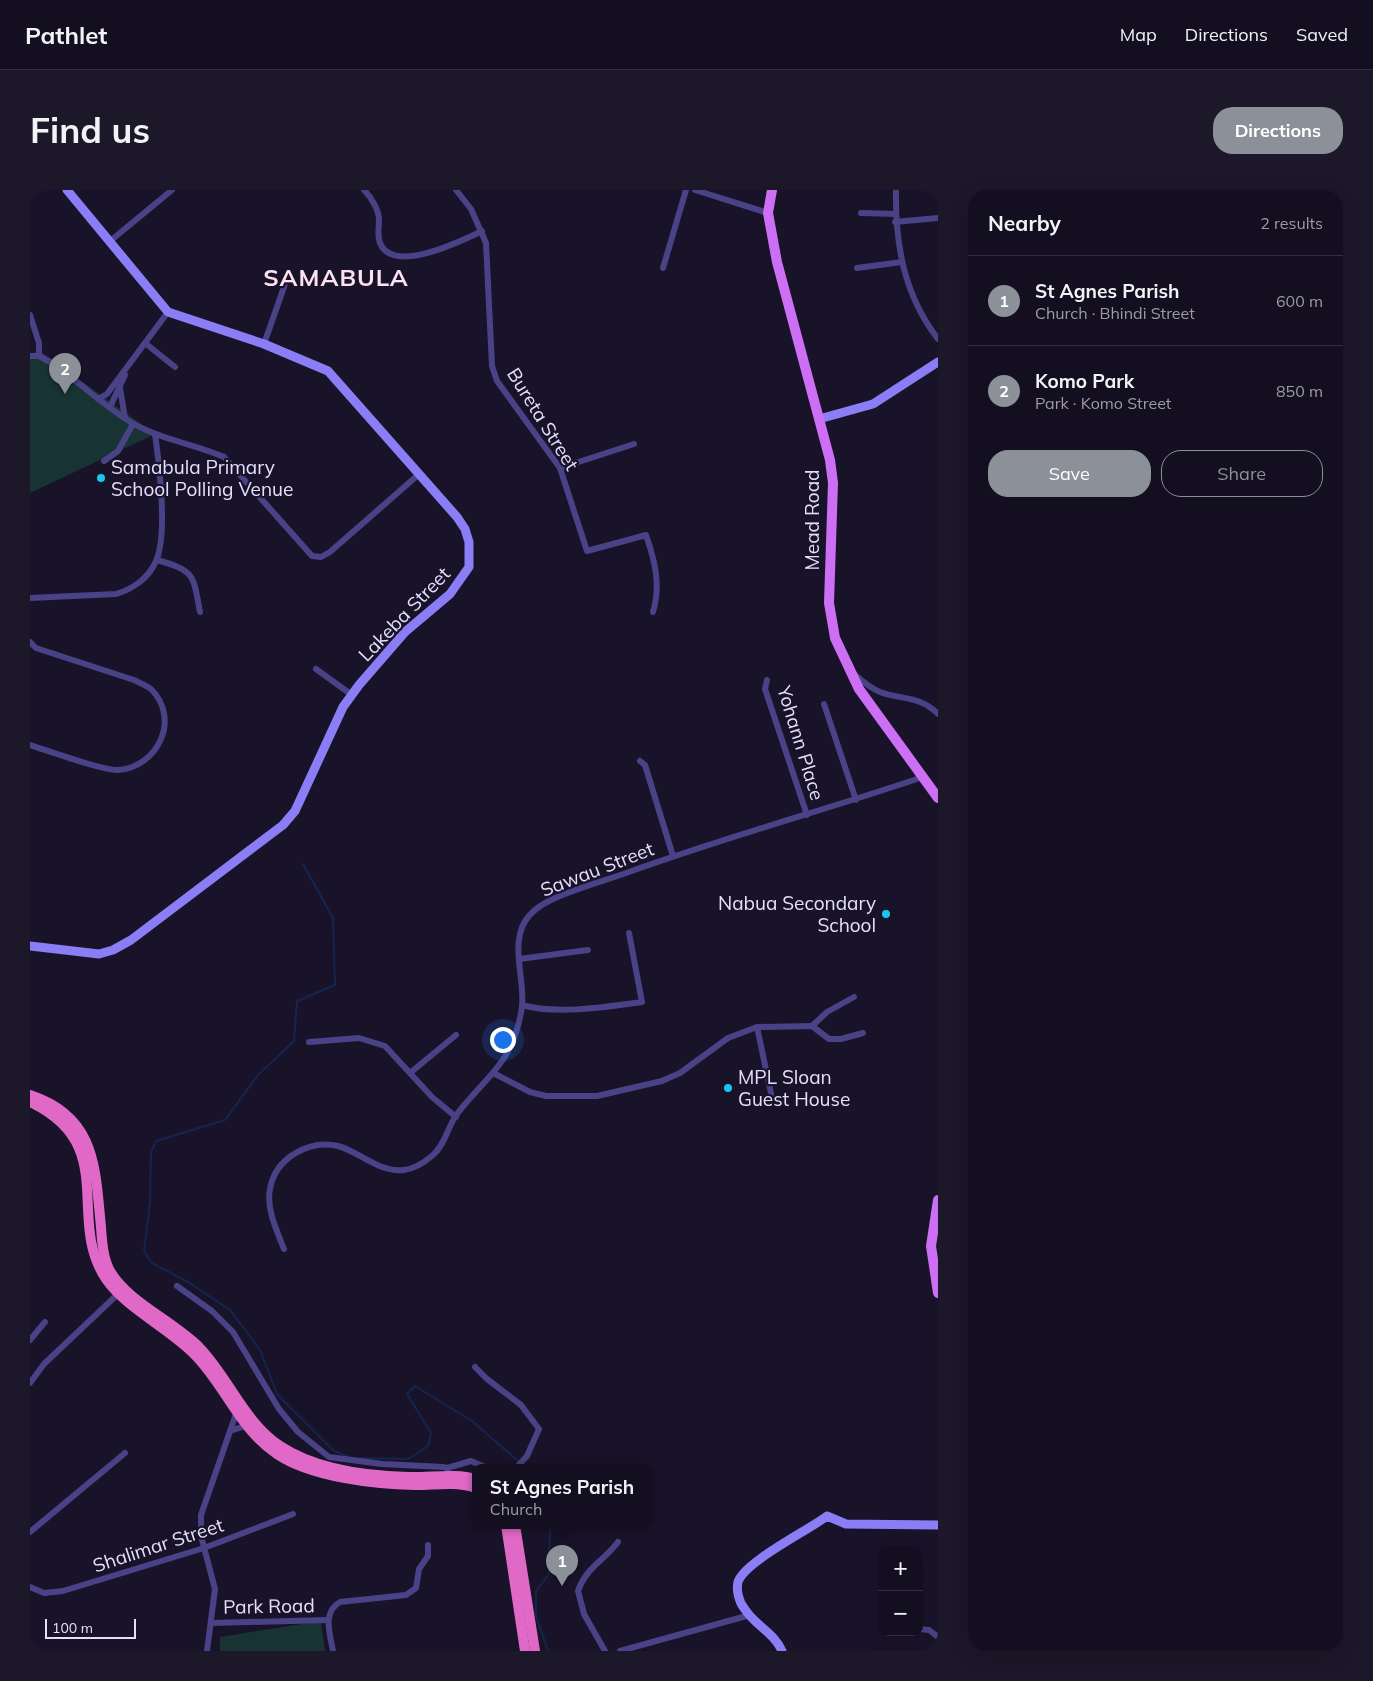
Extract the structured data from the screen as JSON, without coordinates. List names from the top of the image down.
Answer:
{
  "streets": {
    "main road": ["Mead Road", "Lakeba Street"],
    "street": [
      "Bureta Street",
      "Yohann Place",
      "Sawau Street",
      "Shalimar Street",
      "Park Road"
    ]
  },
  "crossings": [
    ["Mead Road", "Sawau Street"],
    ["Yohann Place", "Sawau Street"]
  ],
  "districts": ["SAMABULA"],
  "places": ["Samabula Primary School Polling Venue", "Nabua Secondary School", "MPL Sloan Guest House"],
  "scale_bar": "100 m",
  "page": {
    "header": "Pathlet",
    "nav": ["Map", "Directions", "Saved"],
    "buttons": [
      "Directions",
      ["Save", "Share"]
    ],
    "title": "Find us",
    "heading": ["Nearby", "2 results"],
    "list": [
      {
        "mark": "1",
        "name": "St Agnes Parish",
        "note": "Church · Bhindi Street",
        "value": "600 m"
      },
      {
        "mark": "2",
        "name": "Komo Park",
        "note": "Park · Komo Street",
        "value": "850 m"
      }
    ],
    "pins": ["2", "1"],
    "popup": ["St Agnes Parish", "Church"],
    "map_buttons": ["+", "−"],
    "scale": "100 m"
  }
}
